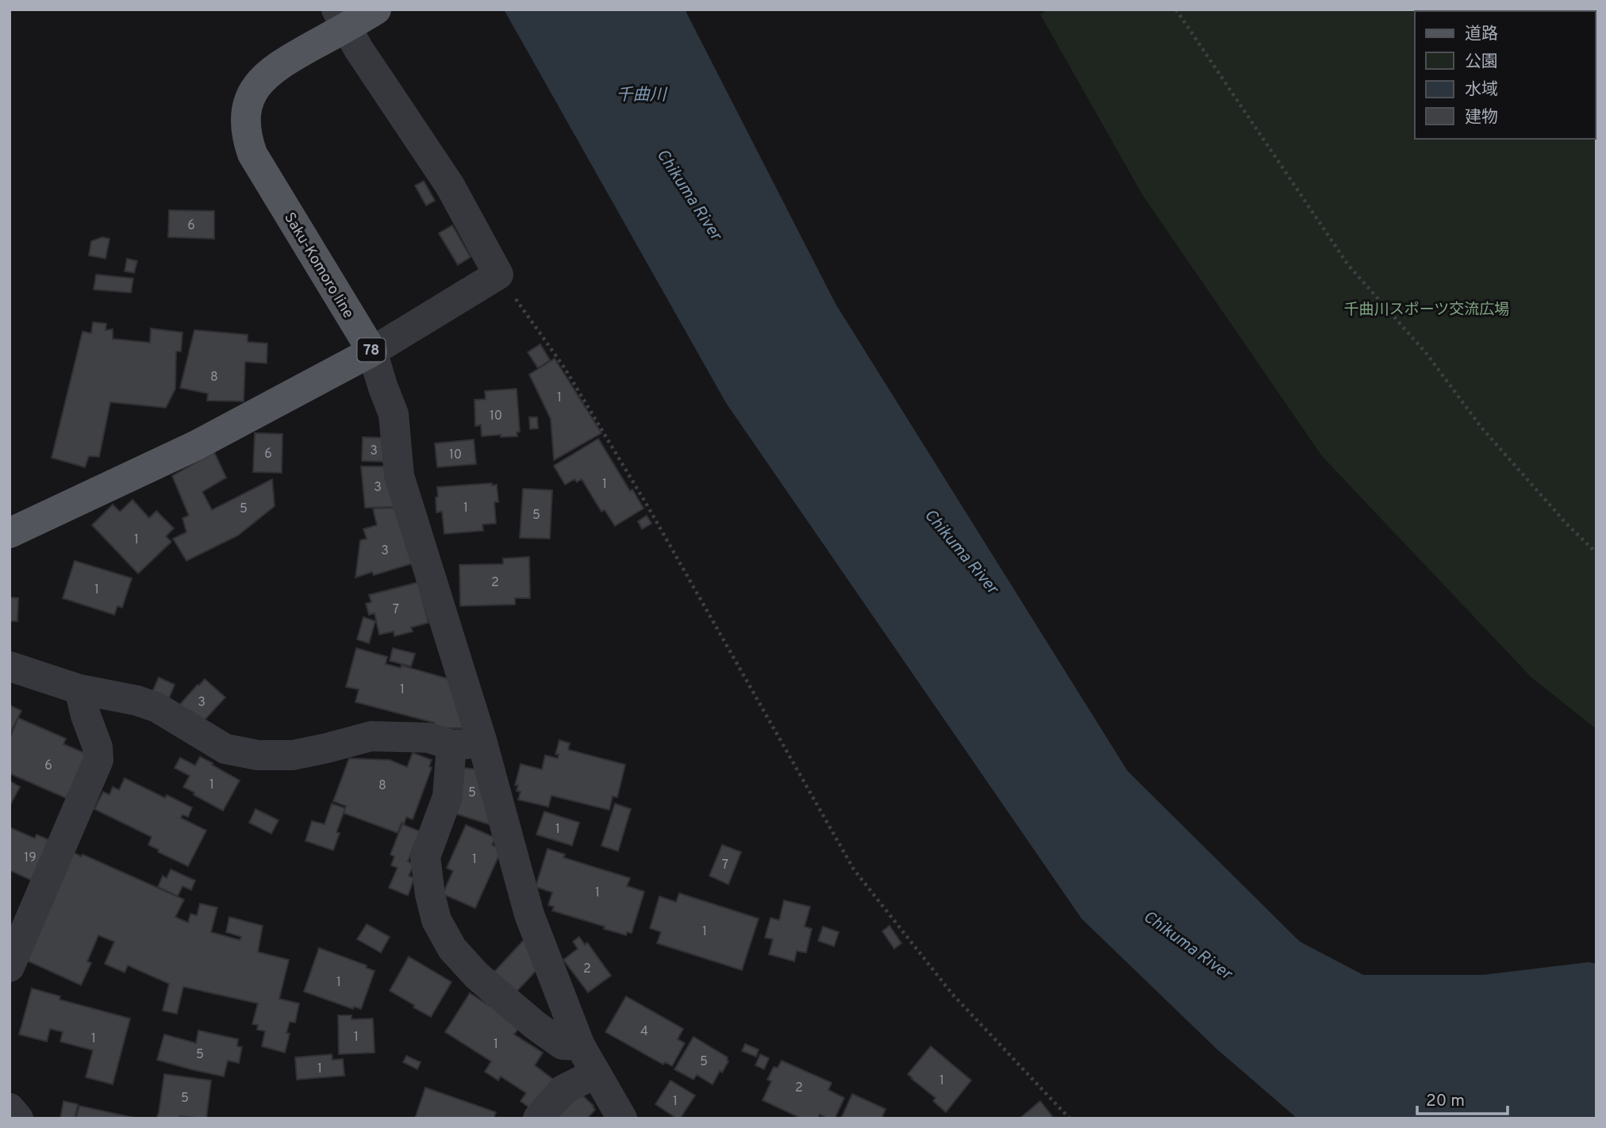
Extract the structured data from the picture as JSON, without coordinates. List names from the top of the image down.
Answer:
{
  "streets": {
    "main road": ["Saku-Komoro line", "78"]
  },
  "crossings": [
    ["Saku-Komoro line", "78"]
  ],
  "water": ["千曲川", "Chikuma River"],
  "parks": ["千曲川スポーツ交流広場"],
  "house_numbers": [
    "6",
    "8",
    "1",
    "10",
    "3",
    "6",
    "10",
    "1",
    "3",
    "1",
    "5",
    "5",
    "1",
    "3",
    "2",
    "1",
    "7",
    "1",
    "3",
    "6",
    "1",
    "8",
    "5",
    "1",
    "19",
    "1",
    "7",
    "1",
    "1",
    "2",
    "1",
    "4",
    "1",
    "1",
    "1",
    "5",
    "5",
    "1",
    "1",
    "2",
    "5",
    "1"
  ],
  "legend": [
    "道路",
    "公園",
    "水域",
    "建物"
  ],
  "scale_bar": "20 m"
}
